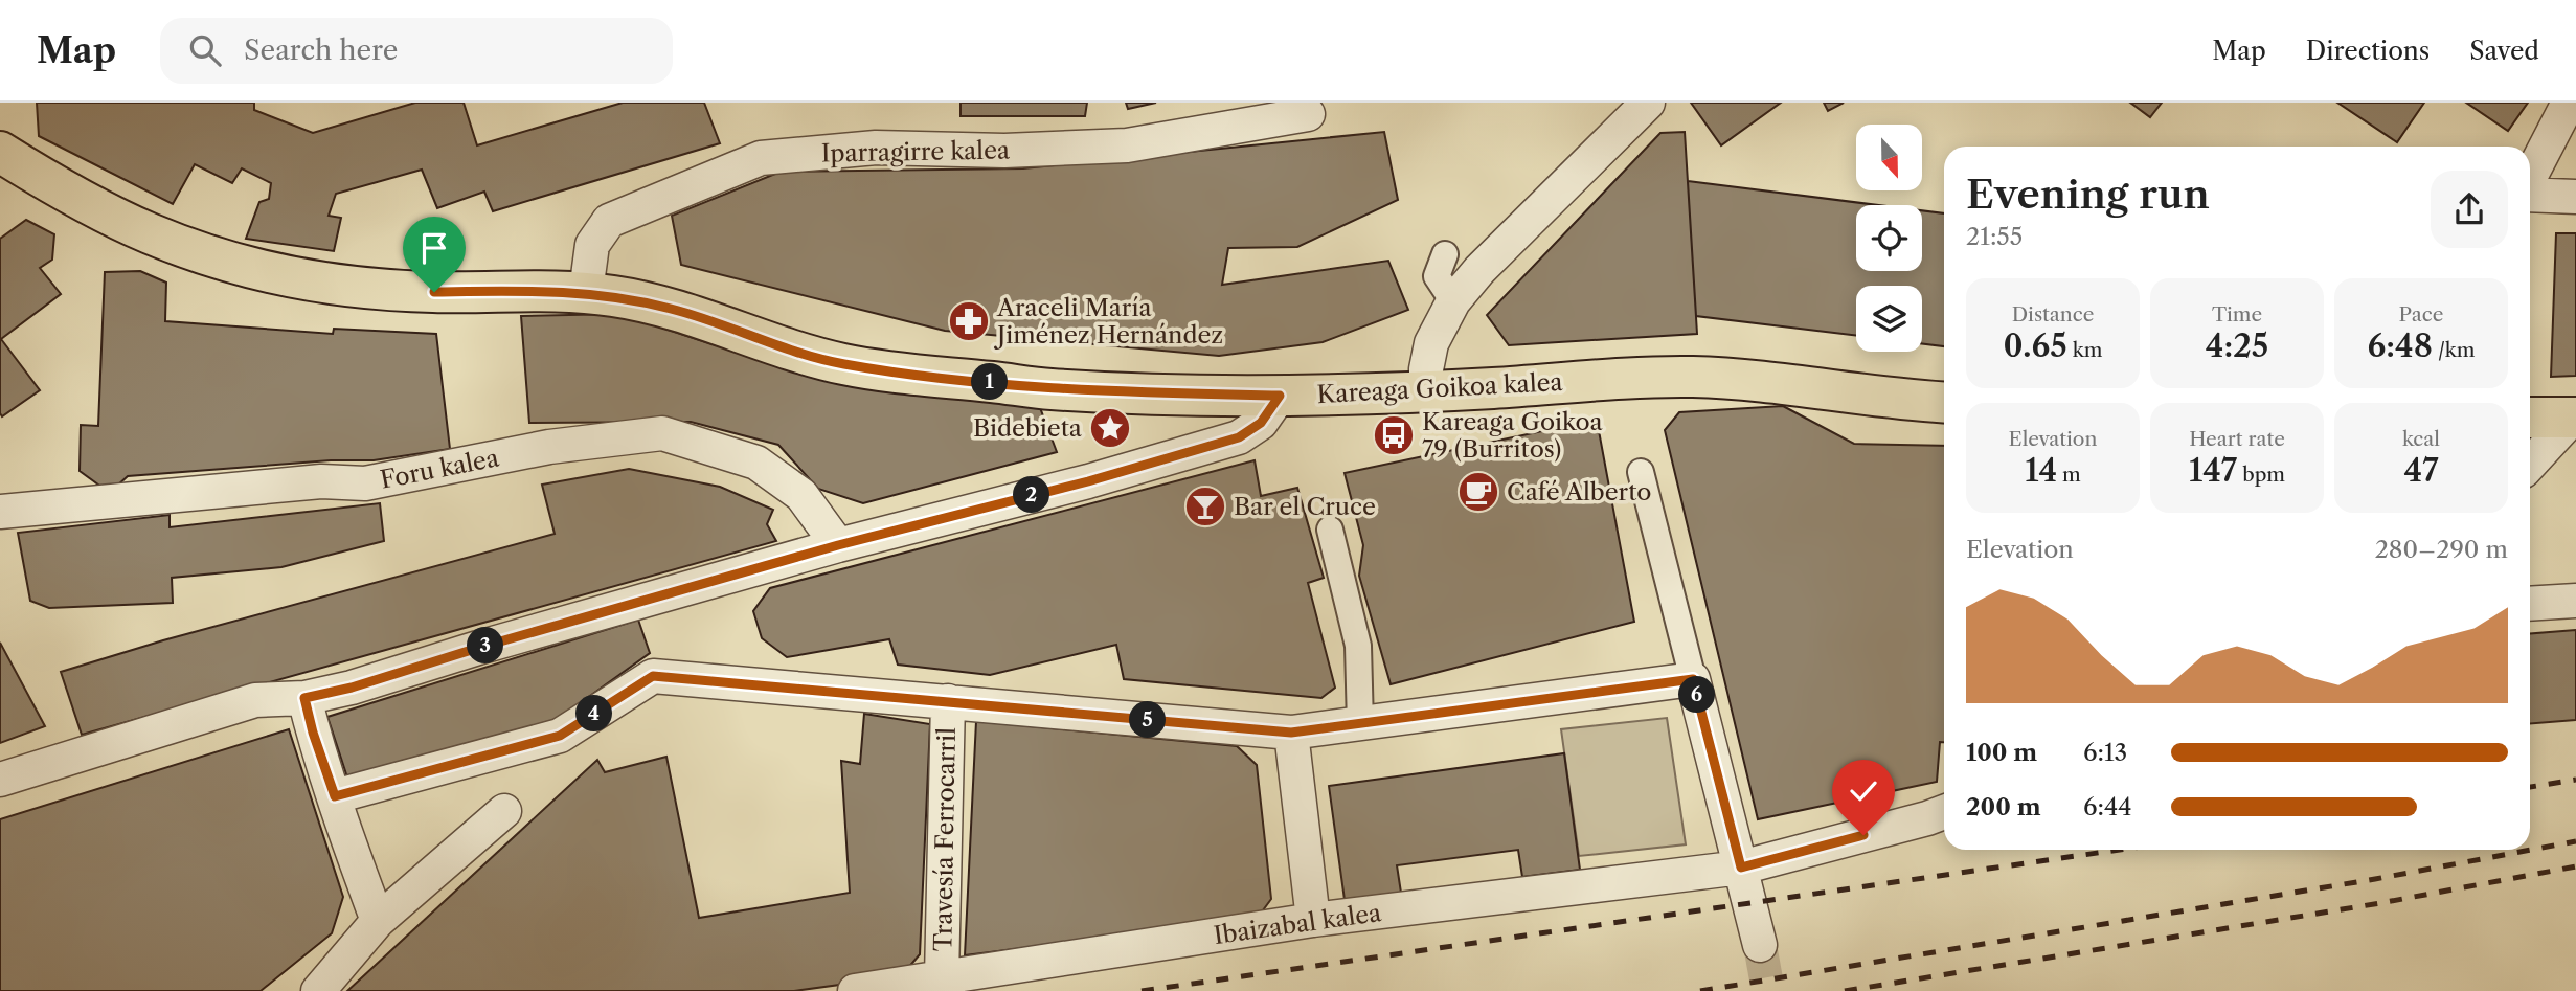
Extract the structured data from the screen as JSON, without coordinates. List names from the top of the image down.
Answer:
{
  "streets": {
    "main road": ["Kareaga Goikoa kalea"],
    "street": [
      "Iparragirre kalea",
      "Foru kalea",
      "Travesía Ferrocarril",
      "Ibaizabal kalea"
    ]
  },
  "crossings": [
    ["Iparragirre kalea", "Kareaga Goikoa kalea"],
    ["Travesía Ferrocarril", "Ibaizabal kalea"]
  ],
  "places": {
    "pharmacy": ["Araceli María Jiménez Hernández"],
    "place": ["Bidebieta"],
    "bus stop": ["Kareaga Goikoa 79 (Burritos)"],
    "cafe": ["Café Alberto"],
    "bar": ["Bar el Cruce"]
  },
  "north": "bottom",
  "page": {
    "header": "Map",
    "search": "Search here",
    "nav": ["Map", "Directions", "Saved"],
    "heading": ["Evening run", "21:55"],
    "stats": [
      ["Distance", "0.65 km"],
      ["Time", "4:25"],
      ["Pace", "6:48 /km"],
      ["Elevation", "14 m"],
      ["Heart rate", "147 bpm"],
      ["kcal", "47"]
    ],
    "pins": [
      "1",
      "2",
      "3",
      "6",
      "4",
      "5"
    ],
    "chart": ["Elevation", "280–290 m"],
    "list": [
      {
        "name": "100 m",
        "note": "6:13"
      },
      {
        "name": "200 m",
        "note": "6:44"
      }
    ]
  }
}
